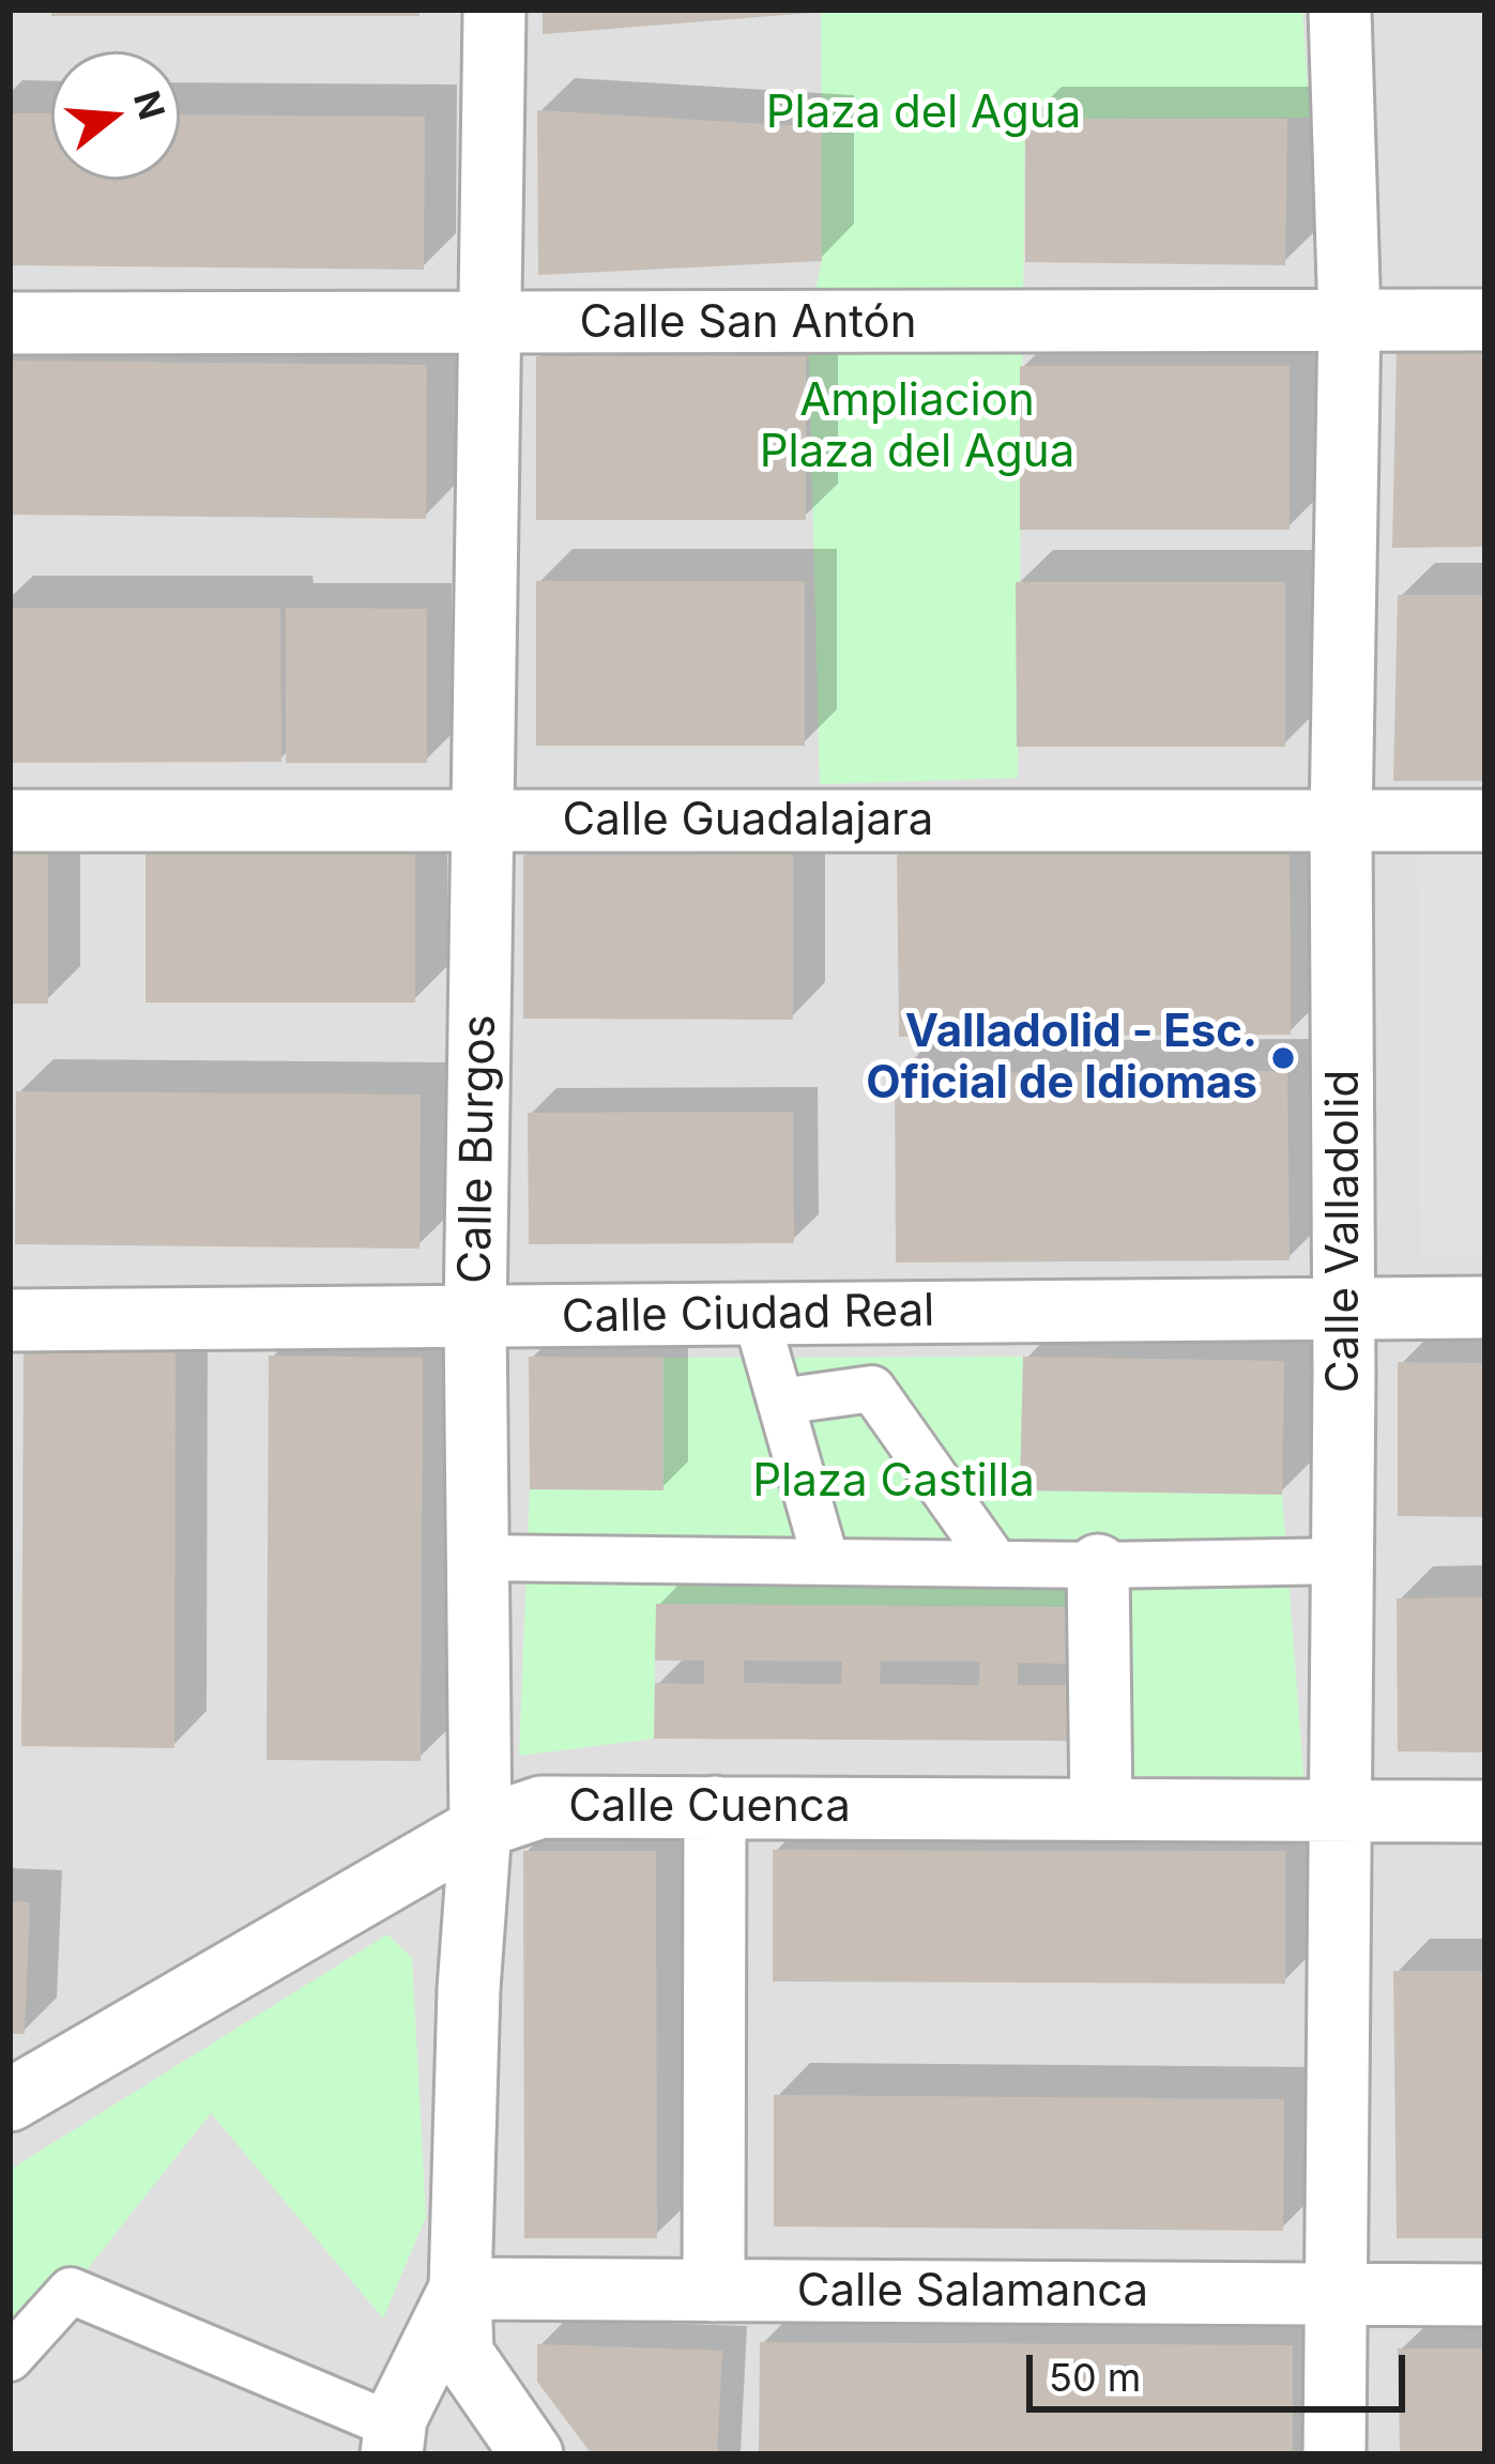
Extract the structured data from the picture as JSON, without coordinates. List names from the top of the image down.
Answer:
{
  "streets": {
    "street": [
      "Calle San Antón",
      "Calle Guadalajara",
      "Calle Burgos",
      "Calle Valladolid",
      "Calle Ciudad Real",
      "Calle Cuenca",
      "Calle Salamanca"
    ]
  },
  "crossings": [
    ["Calle San Antón", "Calle Burgos"],
    ["Calle San Antón", "Calle Valladolid"],
    ["Calle Guadalajara", "Calle Burgos"],
    ["Calle Guadalajara", "Calle Valladolid"],
    ["Calle Burgos", "Calle Ciudad Real"],
    ["Calle Burgos", "Calle Cuenca"],
    ["Calle Burgos", "Calle Salamanca"],
    ["Calle Valladolid", "Calle Ciudad Real"],
    ["Calle Valladolid", "Calle Cuenca"],
    ["Calle Valladolid", "Calle Salamanca"]
  ],
  "parks": ["Plaza del Agua", "Ampliacion Plaza del Agua", "Plaza Castilla"],
  "places": ["Valladolid - Esc. Oficial de Idiomas"],
  "scale_bar": "50 m",
  "north": "right"
}
